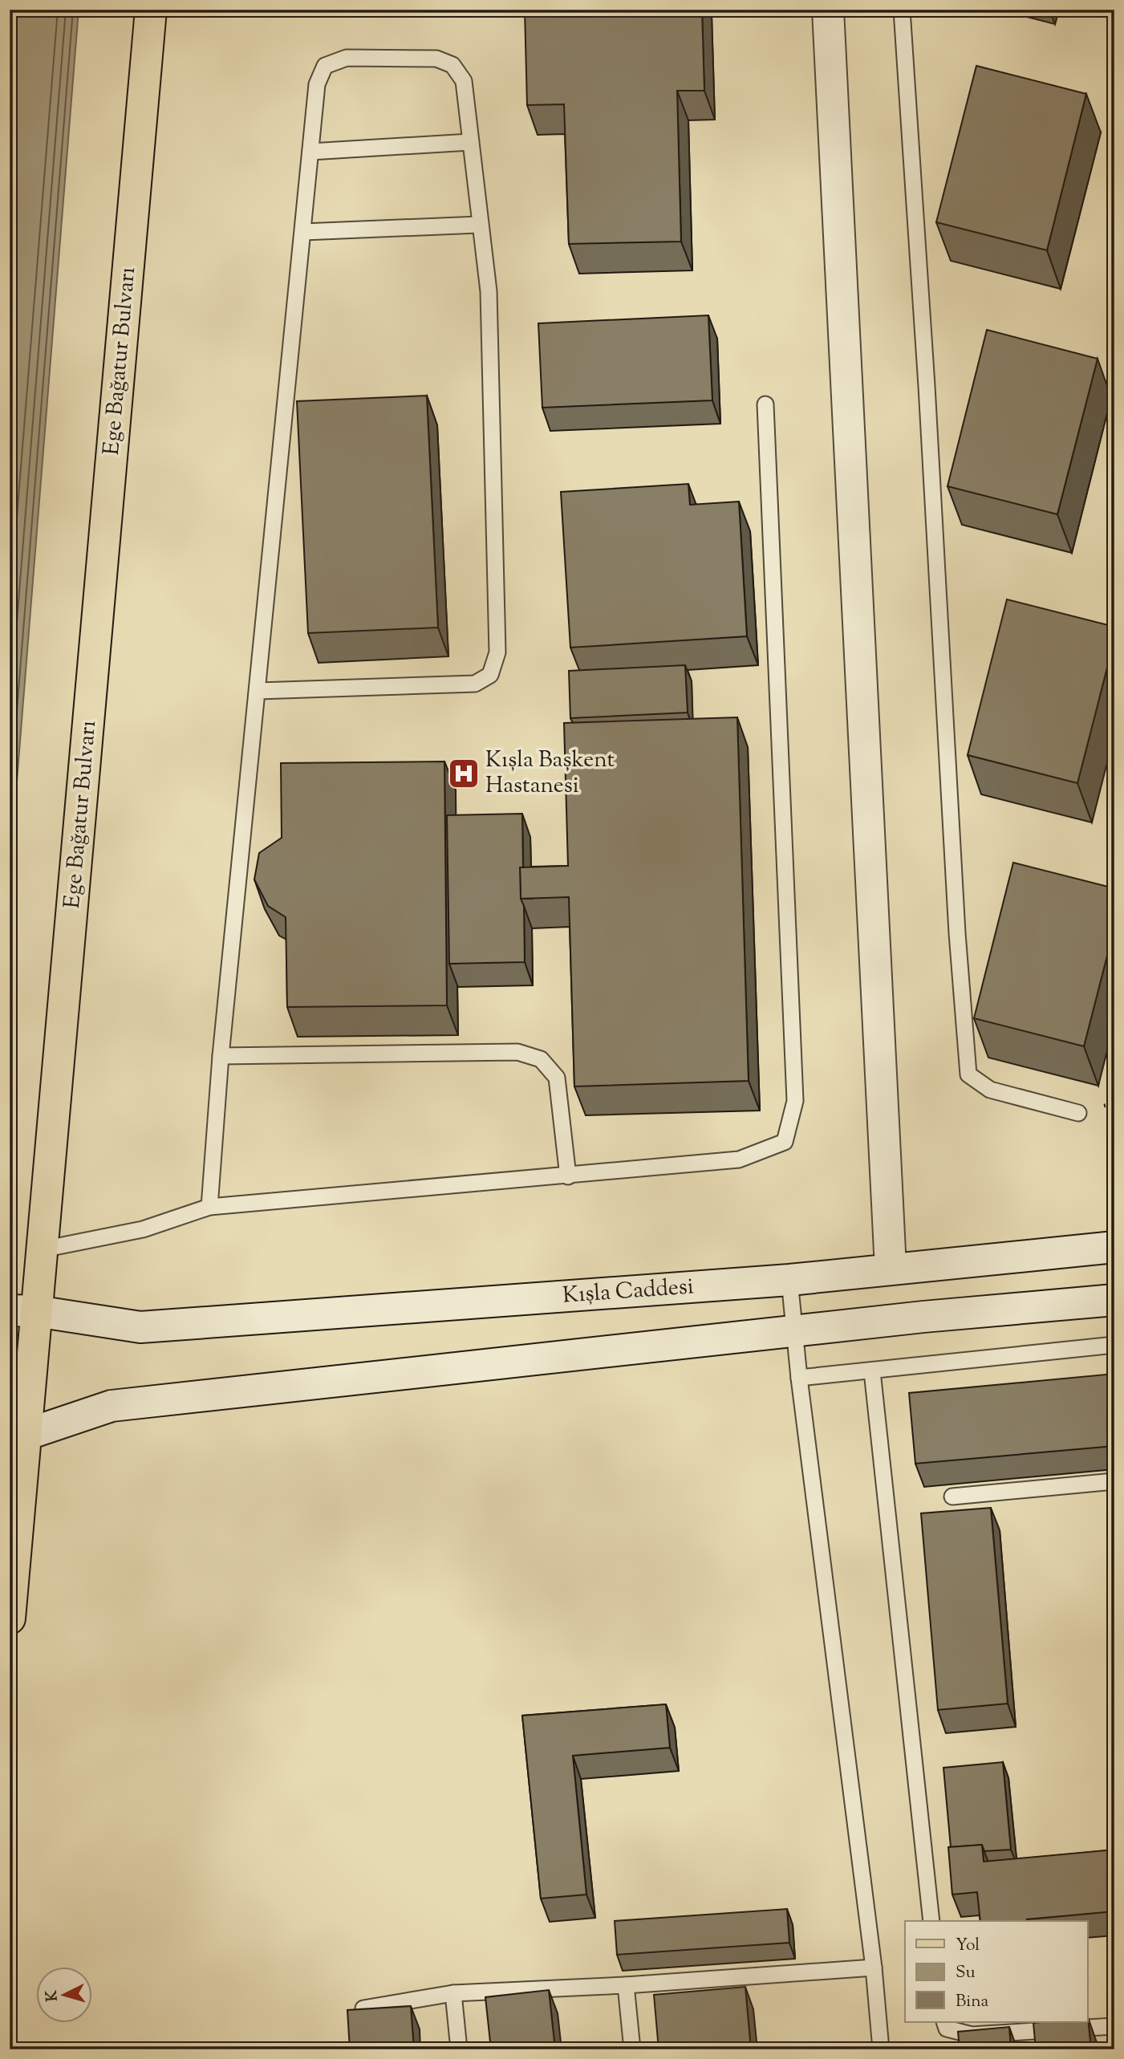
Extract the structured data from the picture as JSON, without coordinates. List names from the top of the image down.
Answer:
{
  "streets": {
    "main road": ["Ege Bağatur Bulvarı", "Kışla Caddesi"]
  },
  "crossings": [
    ["Ege Bağatur Bulvarı", "Kışla Caddesi"]
  ],
  "places": {
    "hospital": ["Kışla Başkent Hastanesi"]
  },
  "legend": ["Yol", "Su", "Bina"],
  "north": "left"
}
